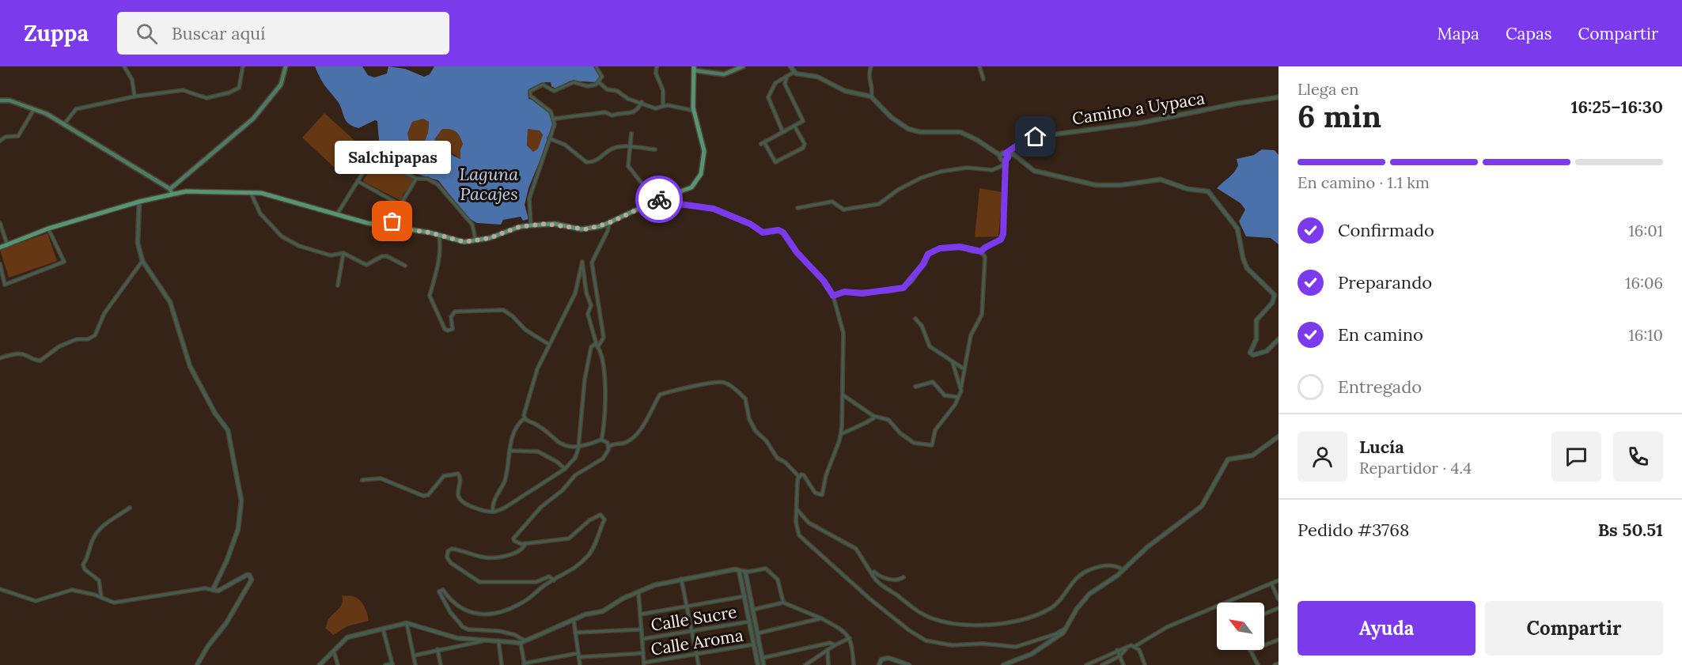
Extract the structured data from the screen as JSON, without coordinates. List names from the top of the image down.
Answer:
{
  "streets": {
    "street": ["Camino a Uypaca", "Calle Sucre", "Calle Aroma"]
  },
  "water": ["Laguna Pacajes"],
  "places": ["Salchipapas"],
  "north": "top left",
  "page": {
    "header": "Zuppa",
    "search": "Buscar aquí",
    "nav": ["Mapa", "Capas", "Compartir"],
    "heading": ["6 min", "Llega en", "16:25–16:30"],
    "panel": [
      "Lucía",
      "Repartidor · 4.4",
      "Pedido #3768",
      "Bs 50.51"
    ],
    "bubble": "Salchipapas",
    "bar": "En camino · 1.1 km",
    "list": [
      ["Confirmado", "16:01"],
      ["Preparando", "16:06"],
      ["En camino", "16:10"],
      "Entregado"
    ],
    "buttons": ["Ayuda", "Compartir"]
  }
}
